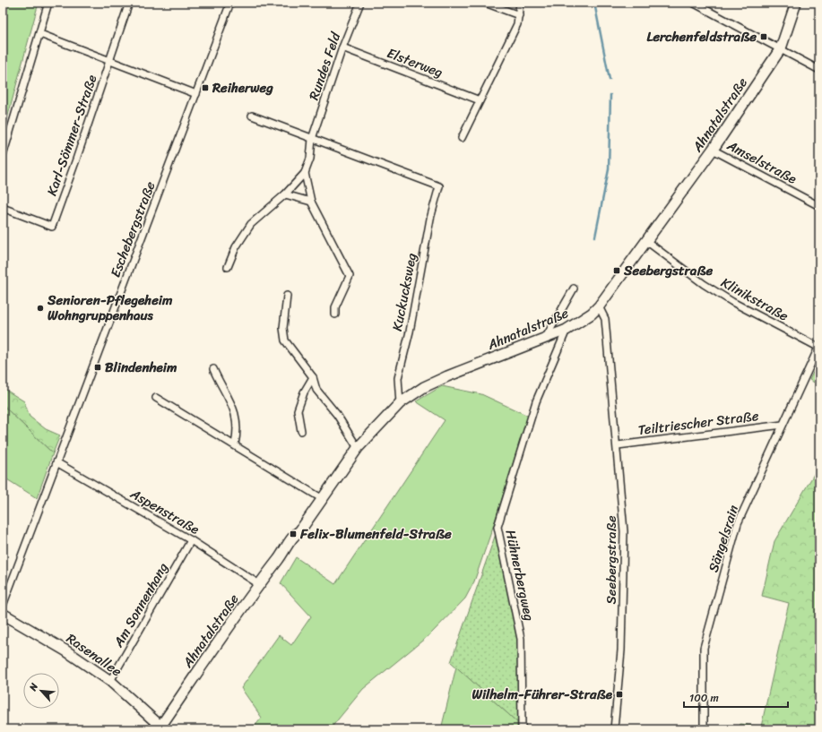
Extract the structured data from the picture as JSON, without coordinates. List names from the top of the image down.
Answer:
{
  "streets": {
    "street": [
      "Elsterweg",
      "Rundes Feld",
      "Ahnatalstraße",
      "Karl-Sömmer-Straße",
      "Amselstraße",
      "Eschebergstraße",
      "Kuckucksweg",
      "Klinikstraße",
      "Teiltriescher Straße",
      "Aspenstraße",
      "Sängelsrain",
      "Seebergstraße",
      "Hühnerbergweg",
      "Am Sonnenhang",
      "Rasenallee"
    ]
  },
  "crossings": [
    ["Elsterweg", "Rundes Feld"],
    ["Rundes Feld", "Kuckucksweg"],
    ["Ahnatalstraße", "Amselstraße"],
    ["Ahnatalstraße", "Kuckucksweg"],
    ["Ahnatalstraße", "Klinikstraße"],
    ["Ahnatalstraße", "Aspenstraße"],
    ["Ahnatalstraße", "Seebergstraße"],
    ["Ahnatalstraße", "Hühnerbergweg"],
    ["Ahnatalstraße", "Rasenallee"],
    ["Eschebergstraße", "Aspenstraße"],
    ["Klinikstraße", "Sängelsrain"],
    ["Teiltriescher Straße", "Sängelsrain"],
    ["Teiltriescher Straße", "Seebergstraße"],
    ["Aspenstraße", "Am Sonnenhang"],
    ["Am Sonnenhang", "Rasenallee"]
  ],
  "places": {
    "transit": [
      "Lerchenfeldstraße",
      "Reiherweg",
      "Seebergstraße",
      "Blindenheim",
      "Felix-Blumenfeld-Straße",
      "Wilhelm-Führer-Straße"
    ],
    "other": ["Senioren-Pflegeheim Wohngruppenhaus"]
  },
  "scale_bar": "100 m",
  "north": "top left"
}
